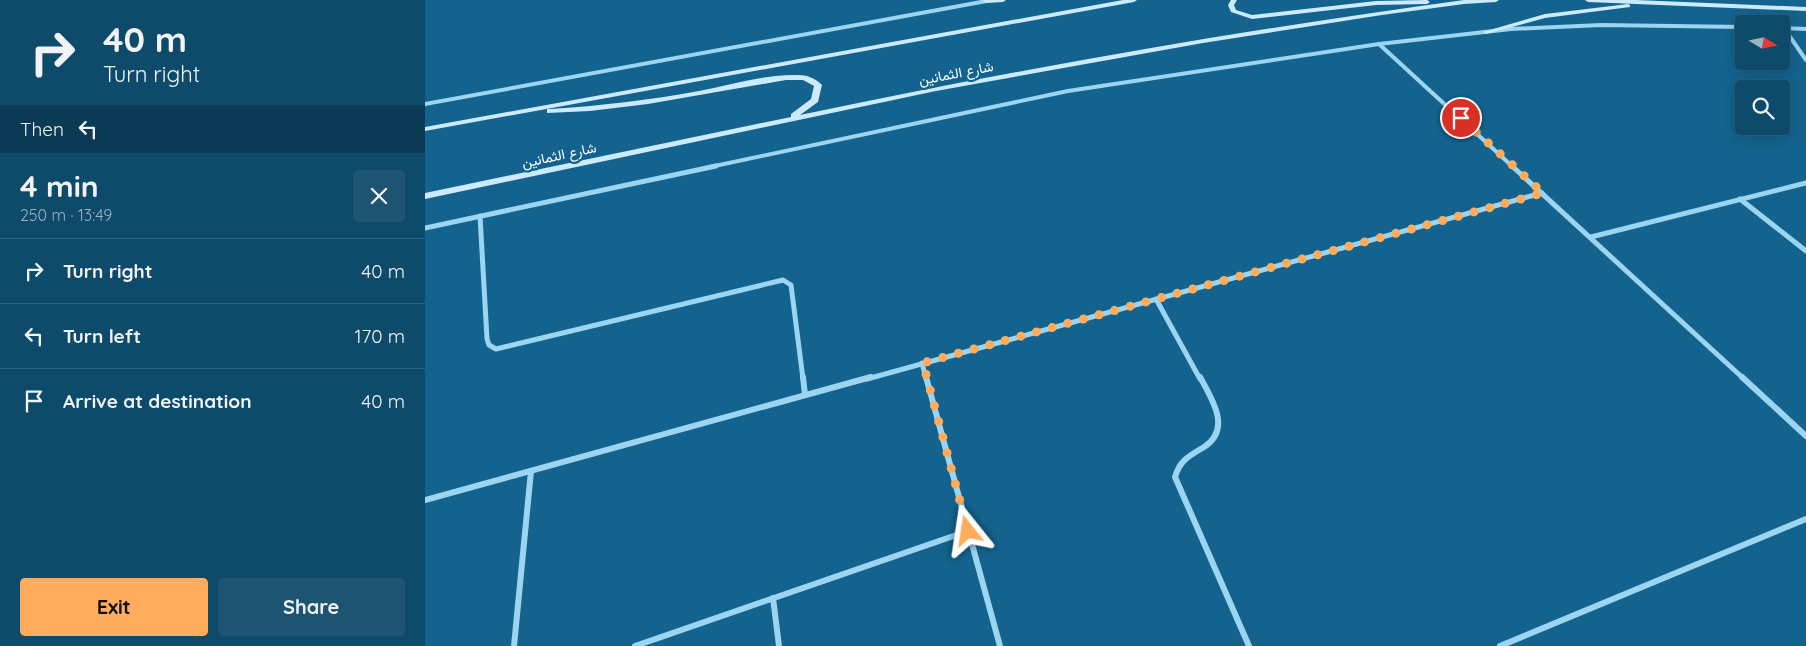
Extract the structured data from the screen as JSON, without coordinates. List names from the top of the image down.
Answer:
{
  "streets": {
    "street": ["شارع الثمانين"]
  },
  "north": "right",
  "page": {
    "turn": ["40 m", "Turn right"],
    "then": "Then",
    "heading": ["4 min", "250 m · 13:49"],
    "list": [
      {
        "name": "Turn right",
        "value": "40 m"
      },
      {
        "name": "Turn left",
        "value": "170 m"
      },
      {
        "name": "Arrive at destination",
        "value": "40 m"
      }
    ],
    "buttons": ["Exit", "Share"]
  }
}
